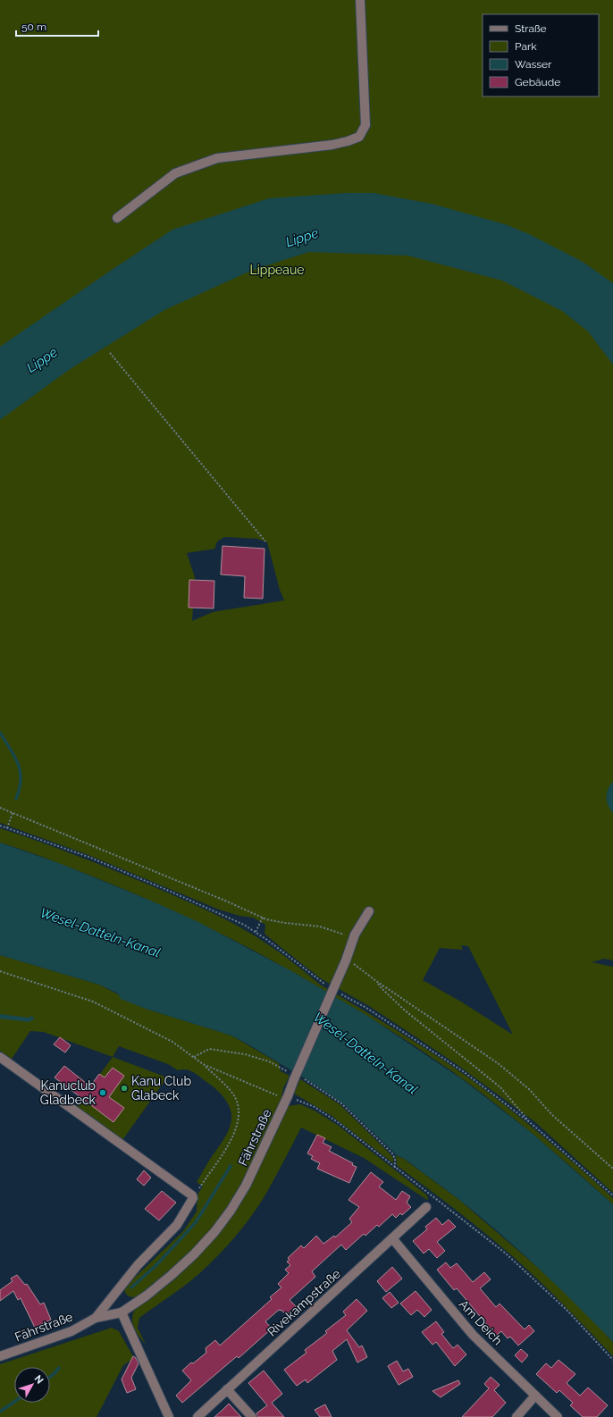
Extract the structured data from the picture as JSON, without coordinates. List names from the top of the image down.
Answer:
{
  "streets": {
    "street": ["Fährstraße", "Rivekampstraße", "Am Deich"]
  },
  "crossings": [
    ["Rivekampstraße", "Am Deich"]
  ],
  "water": ["Lippe", "Wesel-Datteln-Kanal"],
  "parks": ["Lippeaue"],
  "places": ["Kanu Club Glabeck", "Kanuclub Gladbeck"],
  "legend": [
    "Straße",
    "Park",
    "Wasser",
    "Gebäude"
  ],
  "scale_bar": "50 m",
  "north": "top right"
}
